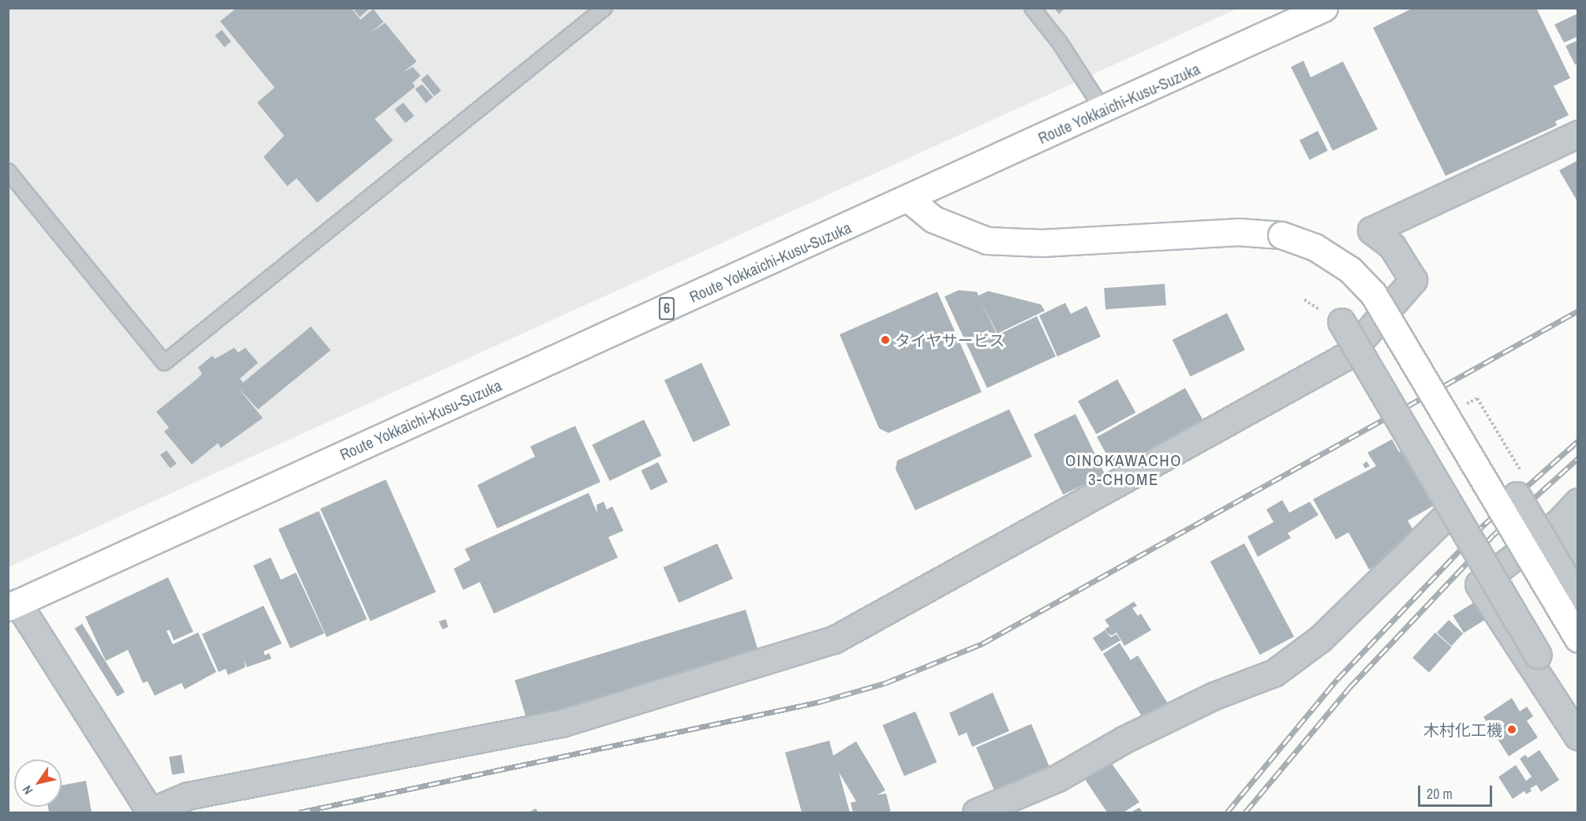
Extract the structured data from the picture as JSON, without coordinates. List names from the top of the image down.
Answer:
{
  "streets": {
    "main road": ["Route Yokkaichi-Kusu-Suzuka", "6"]
  },
  "districts": ["OINOKAWACHO 3-CHOME"],
  "places": ["タイヤサービス", "木村化工機"],
  "scale_bar": "20 m",
  "north": "bottom left"
}
